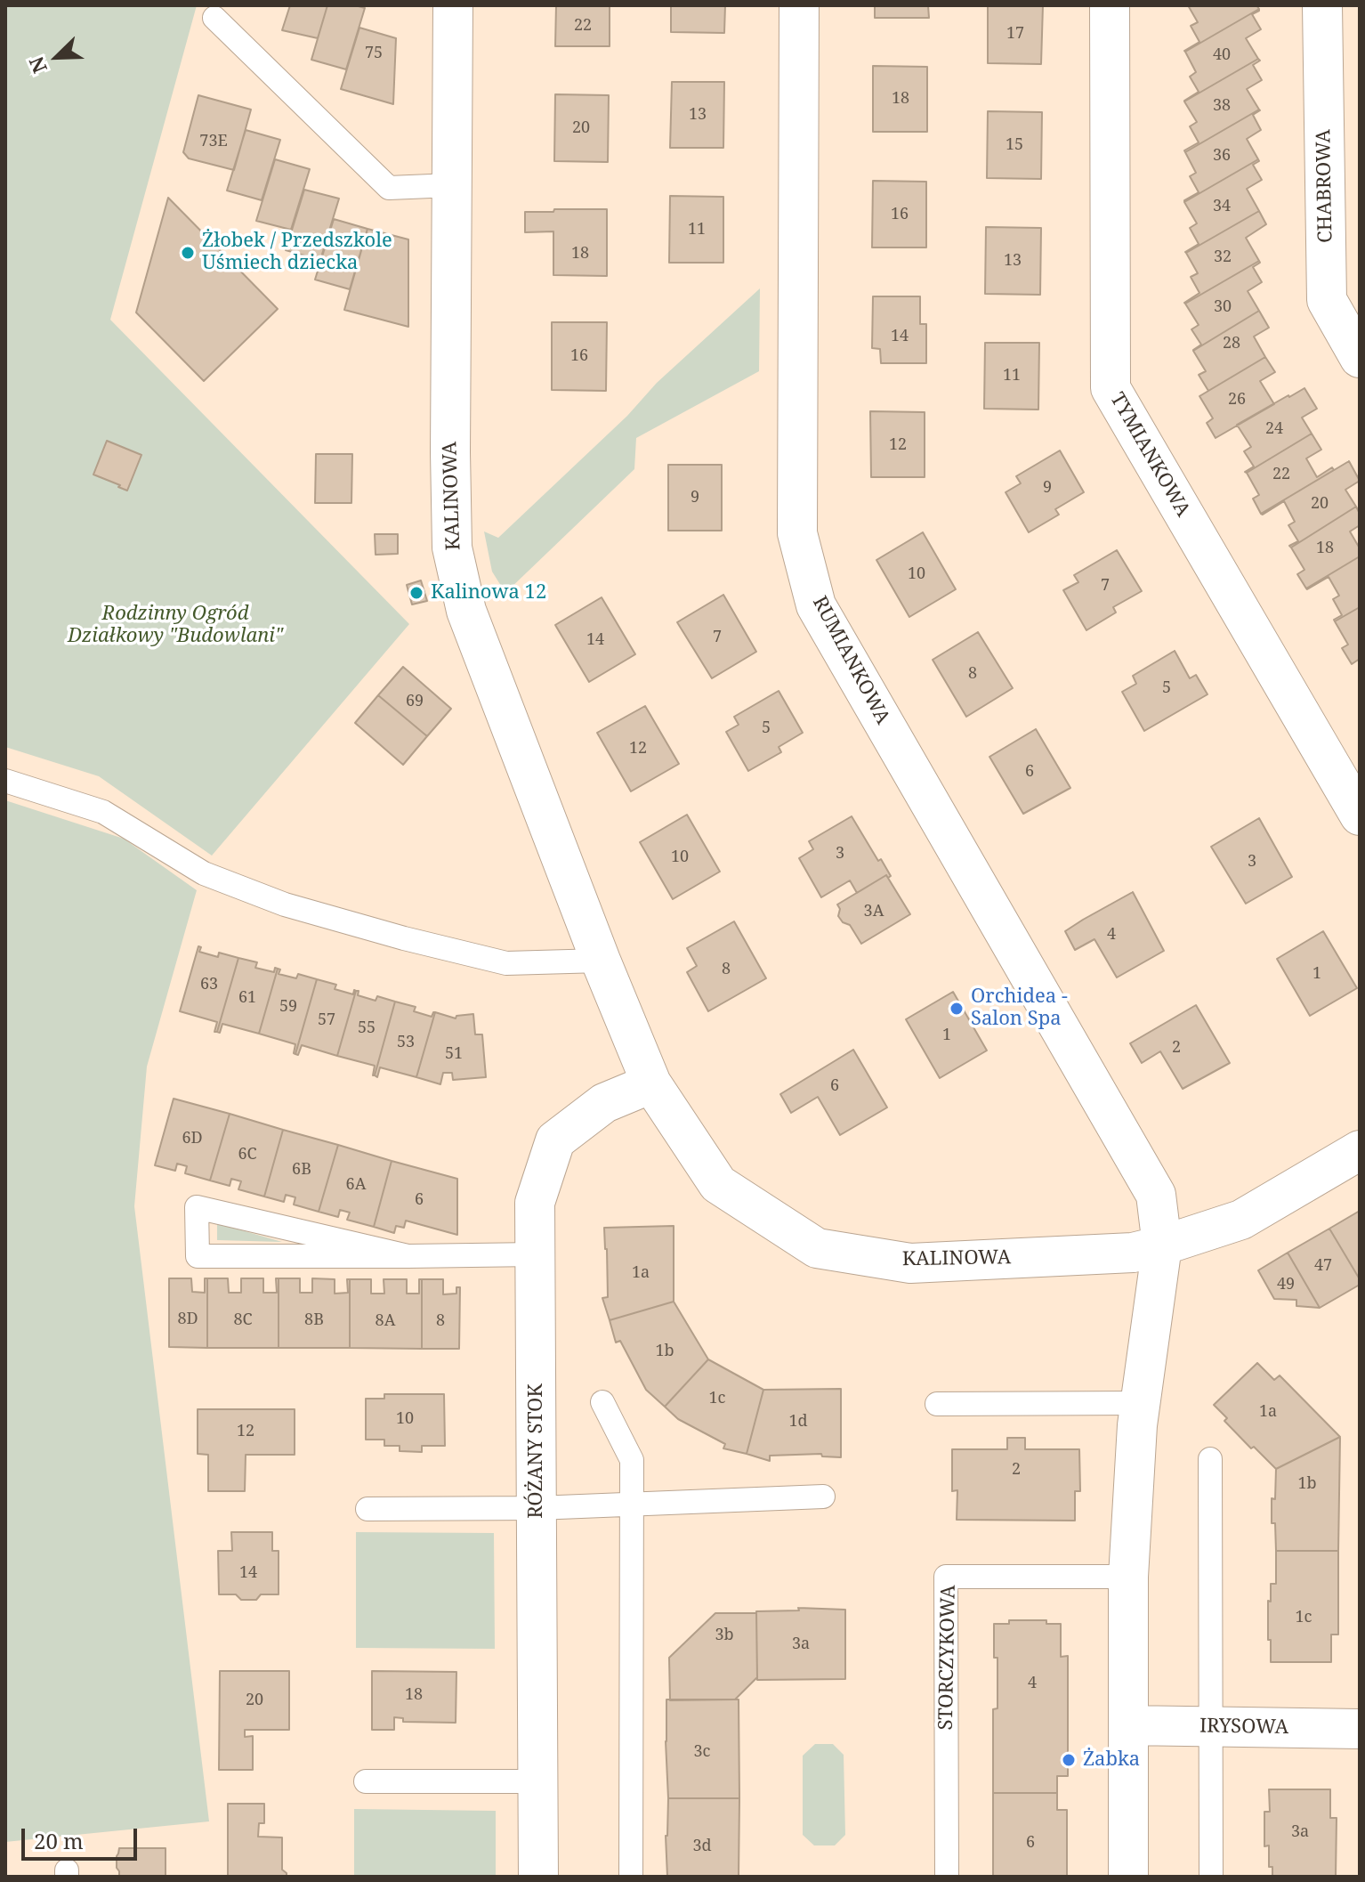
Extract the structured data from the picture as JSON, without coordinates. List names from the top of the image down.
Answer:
{
  "streets": {
    "street": [
      "CHABROWA",
      "TYMIANKOWA",
      "KALINOWA",
      "RUMIANKOWA",
      "RÓŻANY STOK",
      "IRYSOWA"
    ],
    "lane": ["STORCZYKOWA"]
  },
  "crossings": [
    ["KALINOWA", "RUMIANKOWA"],
    ["KALINOWA", "RÓŻANY STOK"]
  ],
  "parks": ["Rodzinny Ogród Działkowy \"Budowlani\""],
  "places": [
    "Żłobek / Przedszkole Uśmiech dziecka",
    "Kalinowa 12",
    "Orchidea - Salon Spa",
    "Żabka"
  ],
  "house_numbers": [
    "22",
    "17",
    "75",
    "40",
    "18",
    "38",
    "13",
    "20",
    "73E",
    "15",
    "36",
    "34",
    "16",
    "11",
    "18",
    "32",
    "13",
    "30",
    "14",
    "28",
    "16",
    "11",
    "26",
    "24",
    "12",
    "22",
    "9",
    "9",
    "20",
    "18",
    "10",
    "7",
    "7",
    "14",
    "8",
    "5",
    "69",
    "5",
    "12",
    "6",
    "3",
    "10",
    "3",
    "3A",
    "4",
    "8",
    "1",
    "63",
    "61",
    "59",
    "57",
    "55",
    "1",
    "53",
    "2",
    "51",
    "6",
    "6D",
    "6C",
    "6B",
    "6A",
    "6",
    "47",
    "1a",
    "49",
    "8D",
    "8C",
    "8B",
    "8A",
    "8",
    "1b",
    "1c",
    "1a",
    "10",
    "1d",
    "12",
    "2",
    "1b",
    "14",
    "1c",
    "3b",
    "3a",
    "4",
    "18",
    "20",
    "3c",
    "3a",
    "6",
    "3d"
  ],
  "scale_bar": "20 m",
  "north": "bottom left"
}
